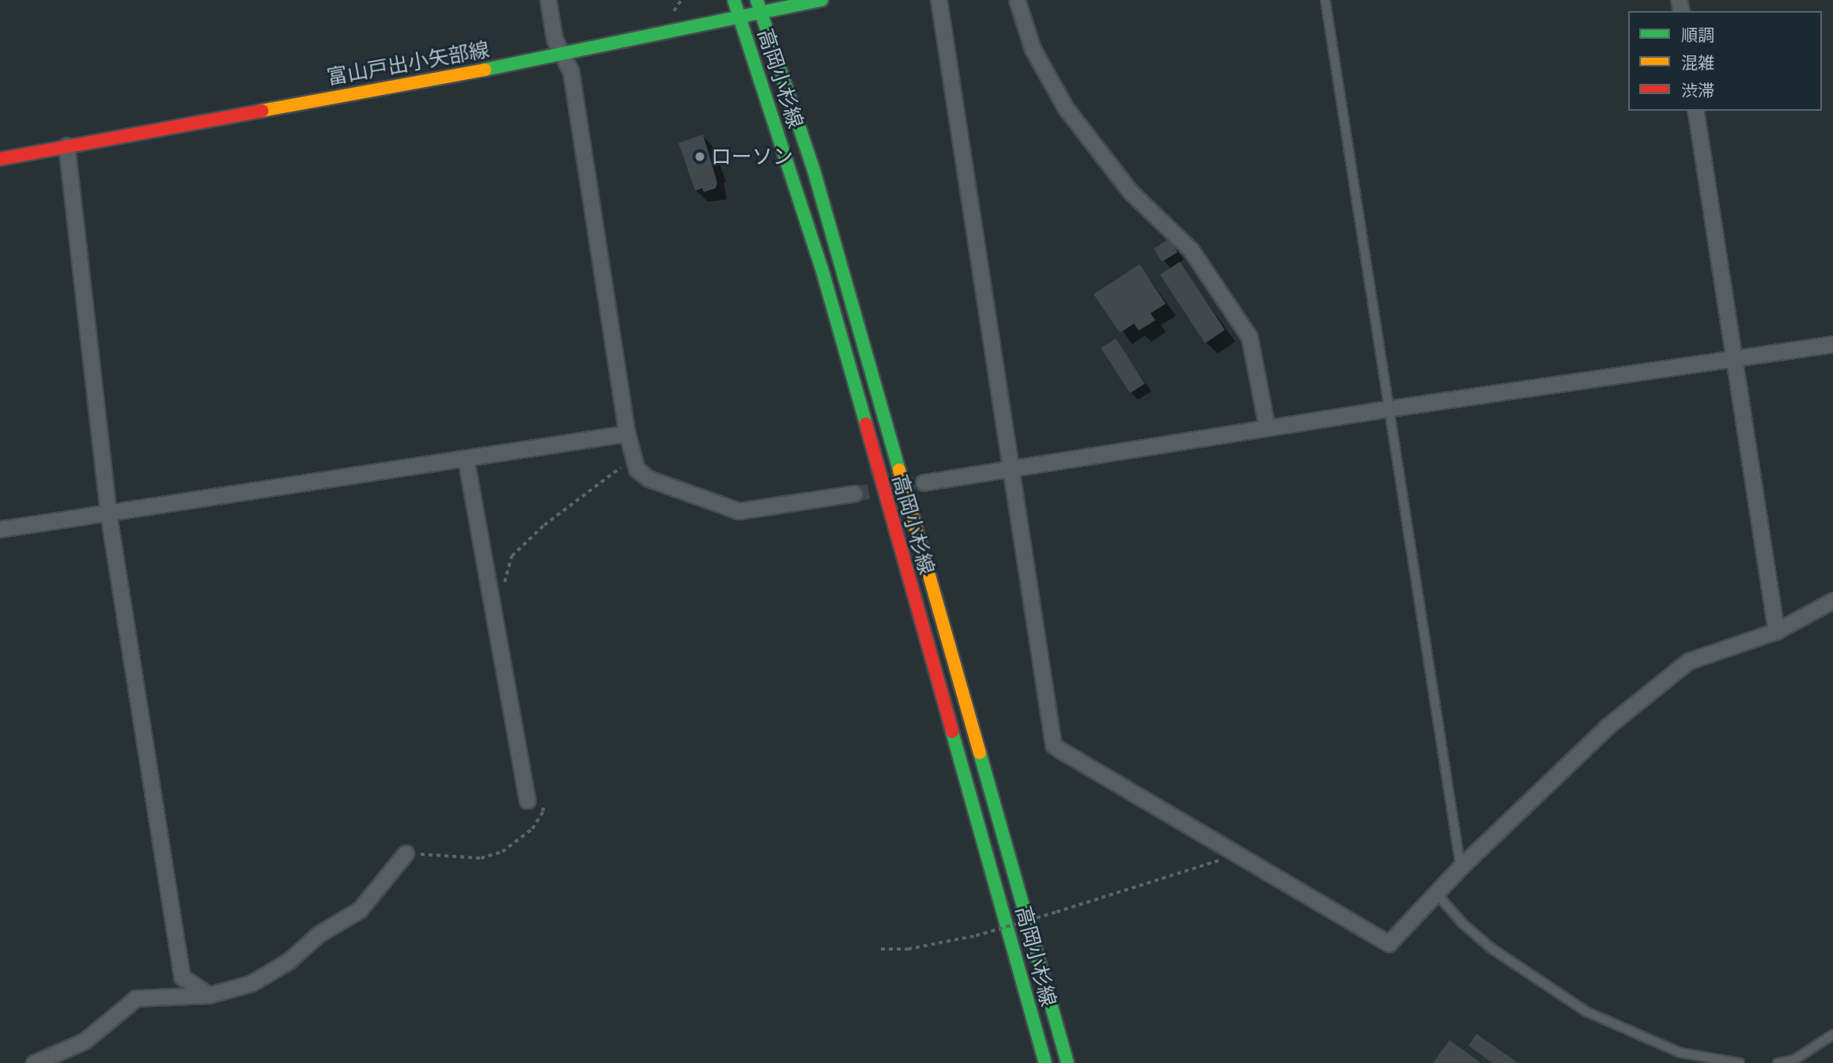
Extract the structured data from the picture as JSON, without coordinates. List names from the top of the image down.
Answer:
{
  "streets": {
    "main road": ["富山戸出小矢部線", "高岡小杉線"]
  },
  "crossings": [
    ["富山戸出小矢部線", "高岡小杉線"]
  ],
  "places": ["ローソン"],
  "legend": ["順調", "混雑", "渋滞"]
}
